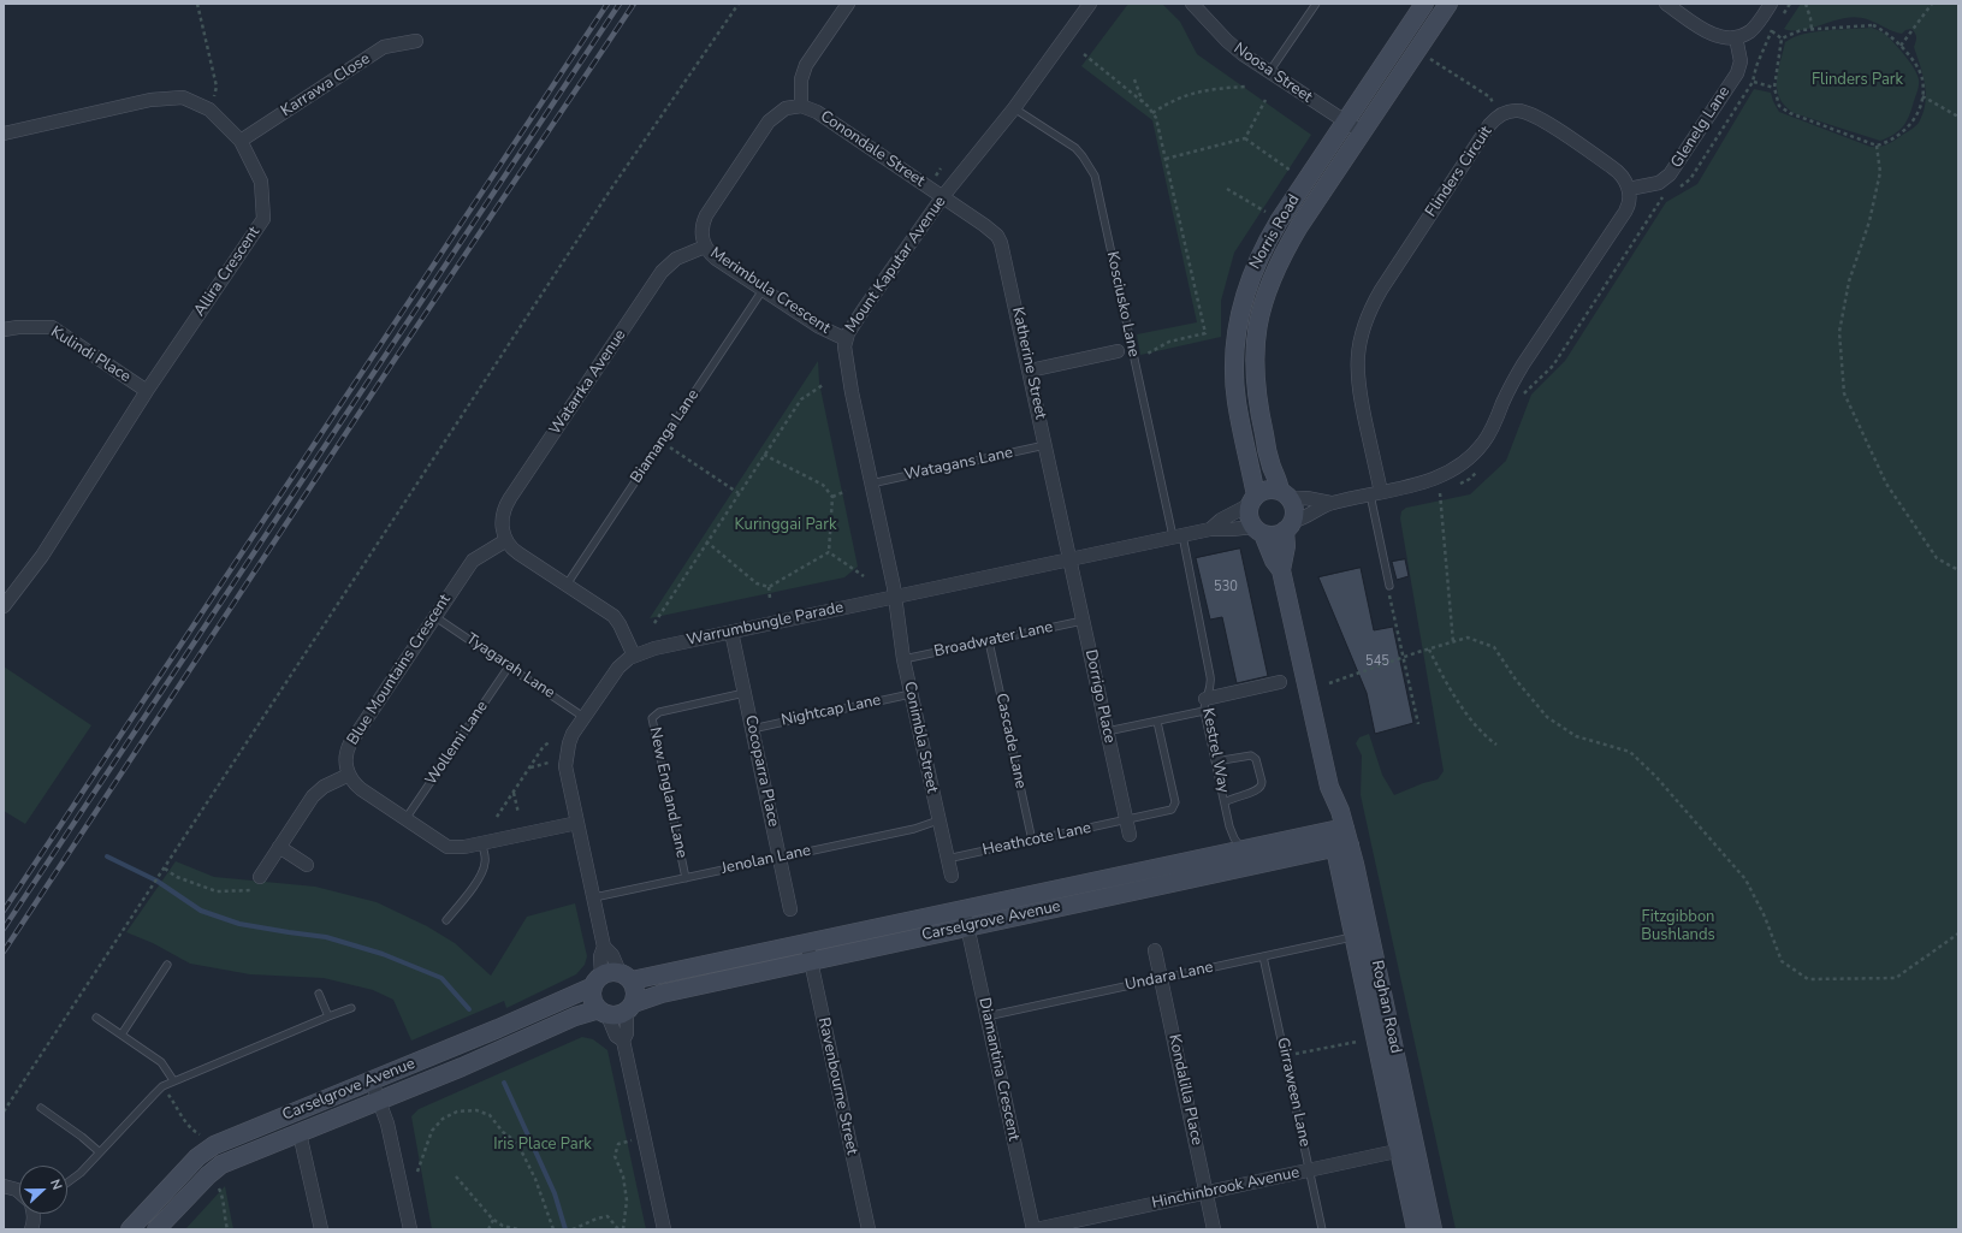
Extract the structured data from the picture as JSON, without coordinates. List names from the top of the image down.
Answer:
{
  "streets": {
    "street": [
      "Noosa Street",
      "Karrawa Close",
      "Glenelg Lane",
      "Conondale Street",
      "Flinders Circuit",
      "Norris Road",
      "Mount Kaputar Avenue",
      "Allira Crescent",
      "Merimbula Crescent",
      "Kulindi Place",
      "Katherine Street",
      "Watarrka Avenue",
      "Warrumbungle Parade",
      "Blue Mountains Crescent",
      "Dorrigo Place",
      "Conimbla Street",
      "Cocoparra Place",
      "Carselgrove Avenue",
      "Roghan Road",
      "Diamantina Crescent",
      "Ravenbourne Street",
      "Kondalilla Place",
      "Hinchinbrook Avenue"
    ],
    "lane": [
      "Kosciusko Lane",
      "Biamanga Lane",
      "Watagans Lane",
      "Broadwater Lane",
      "Tyagarah Lane",
      "Nightcap Lane",
      "Cascade Lane",
      "Wollemi Lane",
      "Kestrel Way",
      "New England Lane",
      "Heathcote Lane",
      "Jenolan Lane",
      "Undara Lane",
      "Girraween Lane"
    ]
  },
  "crossings": [
    ["Noosa Street", "Norris Road"],
    ["Karrawa Close", "Allira Crescent"],
    ["Glenelg Lane", "Flinders Circuit"],
    ["Conondale Street", "Mount Kaputar Avenue"],
    ["Conondale Street", "Merimbula Crescent"],
    ["Conondale Street", "Katherine Street"],
    ["Norris Road", "Warrumbungle Parade"],
    ["Norris Road", "Roghan Road"],
    ["Mount Kaputar Avenue", "Merimbula Crescent"],
    ["Mount Kaputar Avenue", "Kosciusko Lane"],
    ["Mount Kaputar Avenue", "Katherine Street"],
    ["Mount Kaputar Avenue", "Watagans Lane"],
    ["Mount Kaputar Avenue", "Warrumbungle Parade"],
    ["Mount Kaputar Avenue", "Conimbla Street"],
    ["Allira Crescent", "Kulindi Place"],
    ["Merimbula Crescent", "Watarrka Avenue"],
    ["Merimbula Crescent", "Biamanga Lane"],
    ["Kosciusko Lane", "Warrumbungle Parade"],
    ["Kosciusko Lane", "Kestrel Way"],
    ["Katherine Street", "Watagans Lane"],
    ["Katherine Street", "Warrumbungle Parade"],
    ["Katherine Street", "Dorrigo Place"],
    ["Watarrka Avenue", "Blue Mountains Crescent"],
    ["Warrumbungle Parade", "Tyagarah Lane"],
    ["Warrumbungle Parade", "Dorrigo Place"],
    ["Warrumbungle Parade", "Conimbla Street"],
    ["Warrumbungle Parade", "Kestrel Way"],
    ["Warrumbungle Parade", "Cocoparra Place"],
    ["Warrumbungle Parade", "Jenolan Lane"],
    ["Warrumbungle Parade", "Carselgrove Avenue"],
    ["Warrumbungle Parade", "Roghan Road"],
    ["Broadwater Lane", "Dorrigo Place"],
    ["Broadwater Lane", "Conimbla Street"],
    ["Broadwater Lane", "Cascade Lane"],
    ["Tyagarah Lane", "Blue Mountains Crescent"],
    ["Tyagarah Lane", "Wollemi Lane"],
    ["Dorrigo Place", "Heathcote Lane"],
    ["Nightcap Lane", "Conimbla Street"],
    ["Nightcap Lane", "Cocoparra Place"],
    ["Conimbla Street", "Heathcote Lane"],
    ["Conimbla Street", "Jenolan Lane"],
    ["Cascade Lane", "Heathcote Lane"],
    ["Kestrel Way", "Carselgrove Avenue"],
    ["Cocoparra Place", "New England Lane"],
    ["Cocoparra Place", "Jenolan Lane"],
    ["New England Lane", "Jenolan Lane"],
    ["Carselgrove Avenue", "Roghan Road"],
    ["Carselgrove Avenue", "Diamantina Crescent"],
    ["Carselgrove Avenue", "Ravenbourne Street"],
    ["Undara Lane", "Roghan Road"],
    ["Undara Lane", "Diamantina Crescent"],
    ["Undara Lane", "Kondalilla Place"],
    ["Undara Lane", "Girraween Lane"],
    ["Roghan Road", "Hinchinbrook Avenue"],
    ["Diamantina Crescent", "Hinchinbrook Avenue"],
    ["Kondalilla Place", "Hinchinbrook Avenue"],
    ["Girraween Lane", "Hinchinbrook Avenue"]
  ],
  "parks": [
    "Flinders Park",
    "Kuringgai Park",
    "Fitzgibbon Bushlands",
    "Iris Place Park"
  ],
  "house_numbers": ["530", "545"],
  "north": "right"
}
